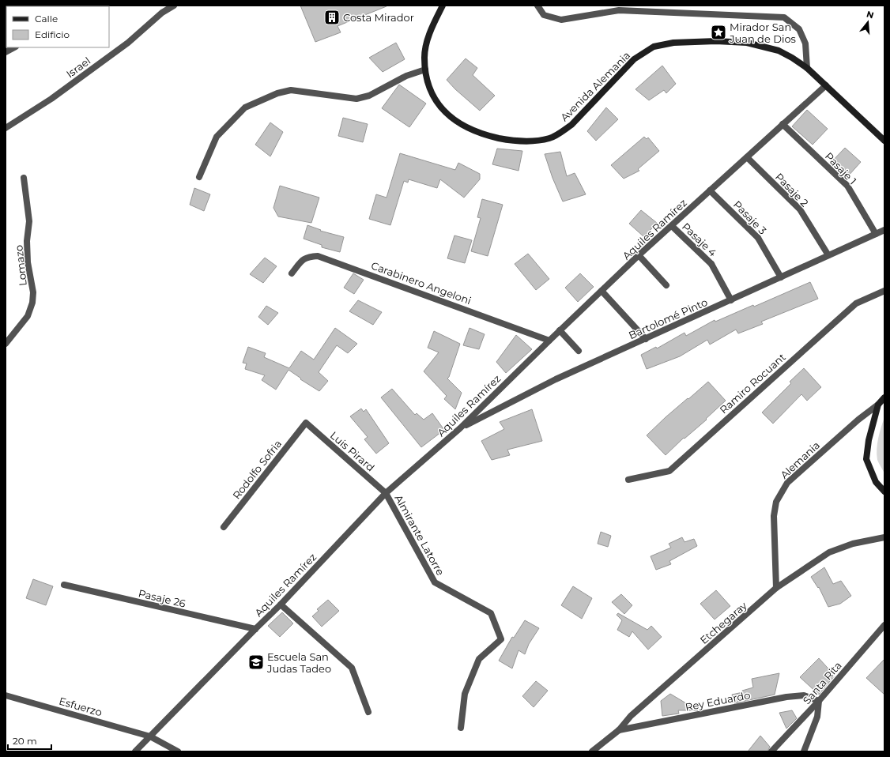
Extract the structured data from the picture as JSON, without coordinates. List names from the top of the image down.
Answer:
{
  "streets": {
    "main road": ["Avenida Alemania"],
    "street": [
      "Israel",
      "Pasaje 1",
      "Pasaje 2",
      "Pasaje 3",
      "Aquiles Ramírez",
      "Pasaje 4",
      "Lomazo",
      "Carabinero Angeloni",
      "Bartolomé Pinto",
      "Ramiro Rocuant",
      "Luis Pirard",
      "Alemania",
      "Rodolfo Sofria",
      "Almirante Latorre",
      "Pasaje 26",
      "Etchegaray",
      "Santa Rita",
      "Rey Eduardo",
      "Esfuerzo"
    ]
  },
  "crossings": [
    ["Avenida Alemania", "Aquiles Ramírez"],
    ["Pasaje 1", "Aquiles Ramírez"],
    ["Pasaje 1", "Bartolomé Pinto"],
    ["Pasaje 2", "Aquiles Ramírez"],
    ["Pasaje 2", "Bartolomé Pinto"],
    ["Pasaje 3", "Aquiles Ramírez"],
    ["Pasaje 3", "Bartolomé Pinto"],
    ["Aquiles Ramírez", "Pasaje 4"],
    ["Aquiles Ramírez", "Carabinero Angeloni"],
    ["Aquiles Ramírez", "Bartolomé Pinto"],
    ["Aquiles Ramírez", "Luis Pirard"],
    ["Aquiles Ramírez", "Almirante Latorre"],
    ["Aquiles Ramírez", "Pasaje 26"],
    ["Aquiles Ramírez", "Esfuerzo"],
    ["Pasaje 4", "Bartolomé Pinto"],
    ["Luis Pirard", "Rodolfo Sofria"],
    ["Luis Pirard", "Almirante Latorre"],
    ["Alemania", "Etchegaray"],
    ["Etchegaray", "Rey Eduardo"],
    ["Santa Rita", "Rey Eduardo"]
  ],
  "places": {
    "building": ["Costa Mirador"],
    "place": ["Mirador San Juan de Dios"],
    "school or university": ["Escuela San Judas Tadeo"]
  },
  "legend": ["Calle", "Edificio"],
  "scale_bar": "20 m",
  "north": "top"
}
